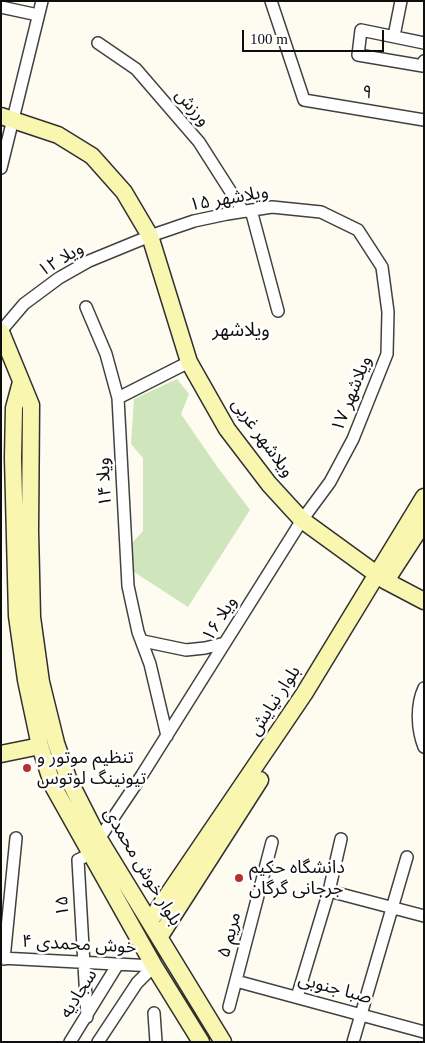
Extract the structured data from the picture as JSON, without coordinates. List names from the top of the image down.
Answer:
{
  "streets": {
    "street": [
      "۹",
      "ورزش",
      "ویلاشهر ۱۵",
      "ویلا ۱۲",
      "ویلاشهر ۱۷",
      "ویلاشهر غربی",
      "۱۴ ویلا",
      "۱۶ ویلا",
      "بلوار نیایش",
      "بلوار خوش محمدی",
      "۱۵",
      "۵ مریم",
      "خوش محمدی ۴",
      "صبا جنوبی",
      "سجادیه"
    ]
  },
  "crossings": [
    ["ورزش", "ویلاشهر ۱۵"],
    ["ویلاشهر ۱۵", "ویلا ۱۲"],
    ["ویلاشهر ۱۵", "ویلاشهر ۱۷"],
    ["ویلاشهر ۱۵", "ویلاشهر غربی"],
    ["ویلا ۱۲", "ویلاشهر غربی"],
    ["ویلاشهر ۱۷", "ویلاشهر غربی"],
    ["ویلاشهر ۱۷", "۱۶ ویلا"],
    ["ویلاشهر غربی", "۱۶ ویلا"],
    ["ویلاشهر غربی", "بلوار نیایش"],
    ["۱۴ ویلا", "۱۶ ویلا"],
    ["۱۶ ویلا", "بلوار خوش محمدی"],
    ["بلوار نیایش", "بلوار خوش محمدی"],
    ["بلوار خوش محمدی", "۱۵"],
    ["بلوار خوش محمدی", "خوش محمدی ۴"],
    ["۱۵", "خوش محمدی ۴"],
    ["۵ مریم", "صبا جنوبی"],
    ["خوش محمدی ۴", "سجادیه"]
  ],
  "districts": ["ویلاشهر"],
  "places": ["تنظیم موتور و تیونینگ لوتوس", "دانشگاه حکیم جرجانی گرگان"],
  "scale_bar": "100 m"
}
